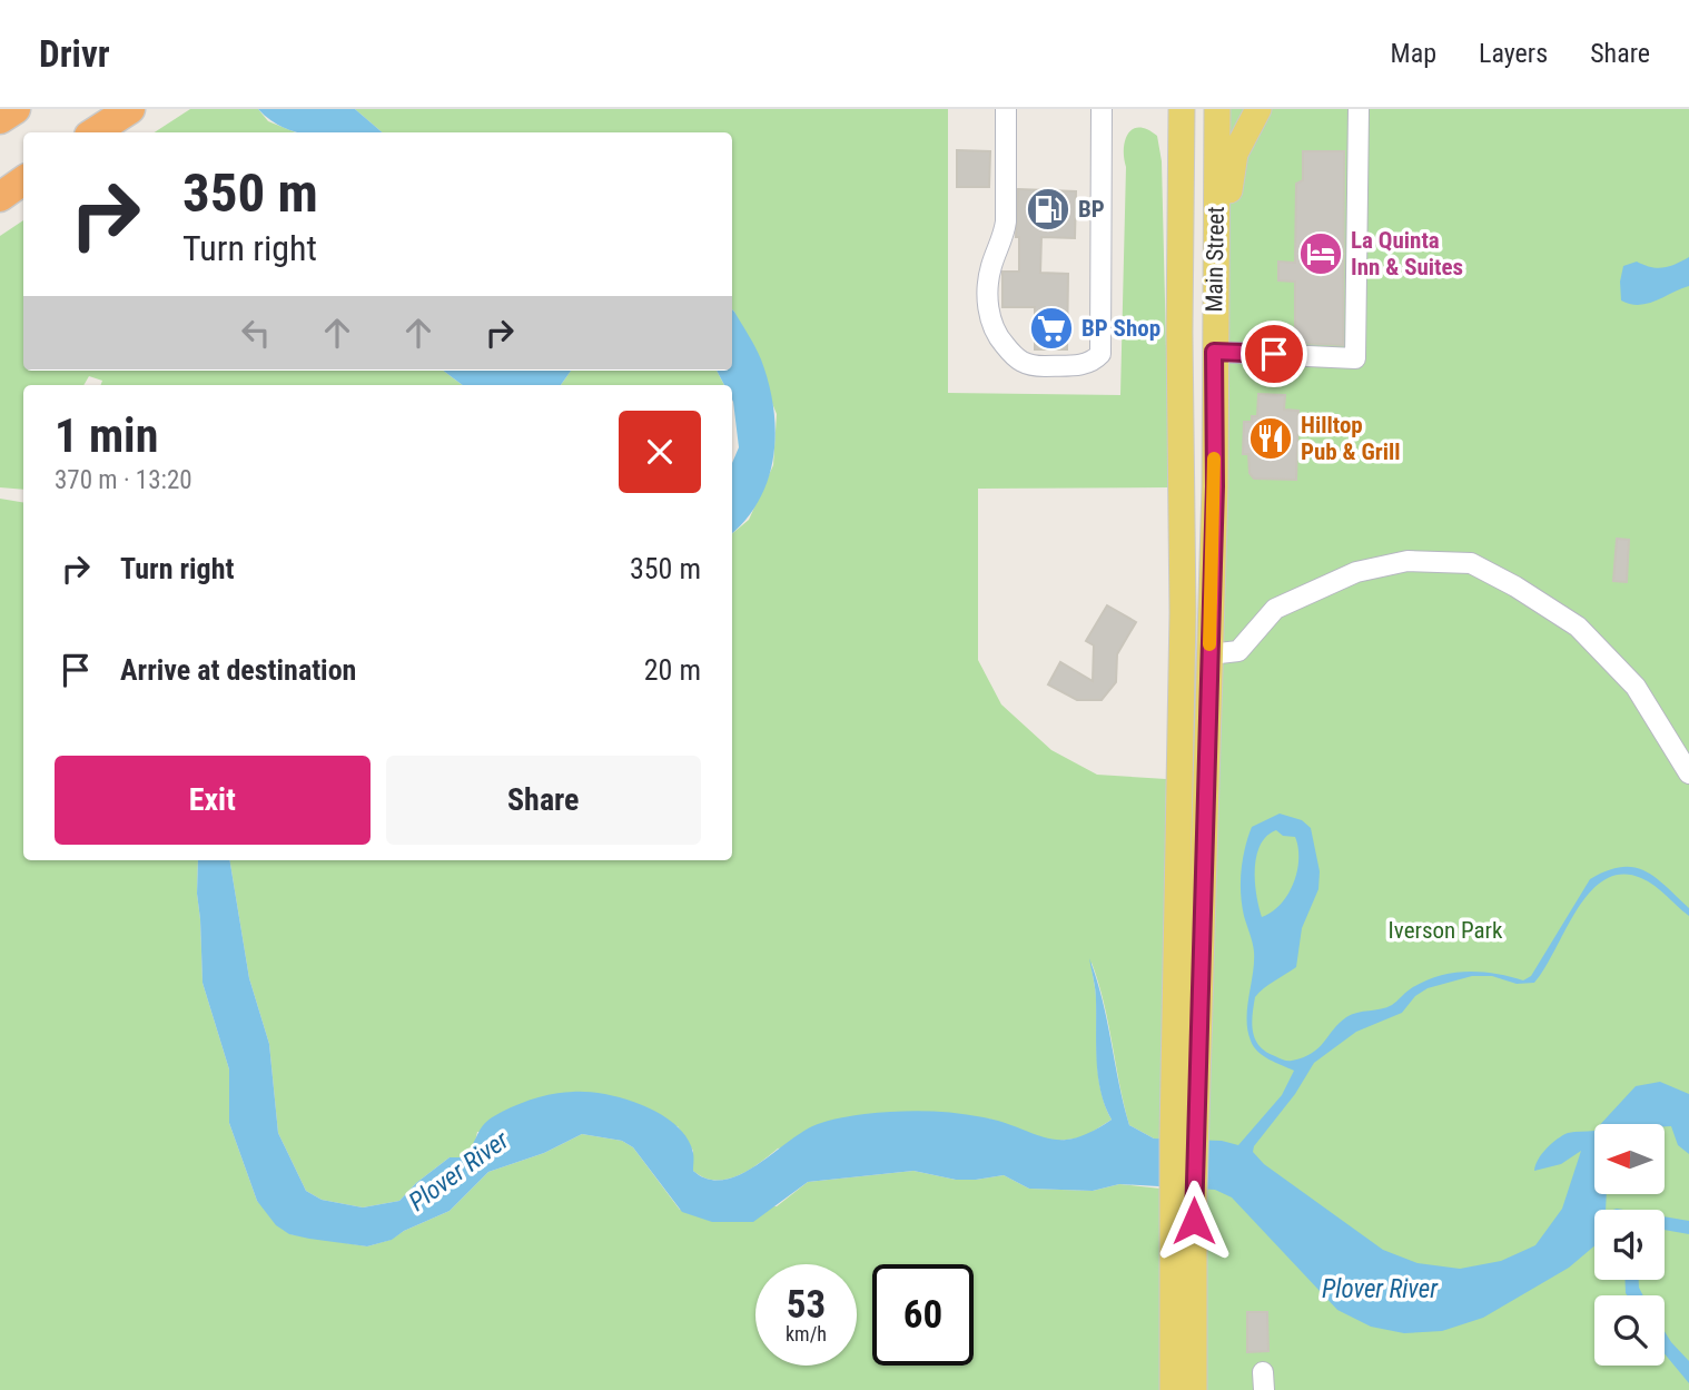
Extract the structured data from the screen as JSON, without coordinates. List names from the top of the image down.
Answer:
{
  "streets": {
    "main road": ["Main Street"]
  },
  "water": ["Plover River"],
  "parks": ["Iverson Park"],
  "places": {
    "fuel station": ["BP"],
    "hotel": ["La Quinta Inn & Suites"],
    "supermarket": ["BP Shop"],
    "restaurant": ["Hilltop Pub & Grill"]
  },
  "north": "left",
  "page": {
    "header": "Drivr",
    "nav": ["Map", "Layers", "Share"],
    "turn": ["350 m", "Turn right"],
    "heading": ["1 min", "370 m · 13:20"],
    "list": [
      {
        "name": "Turn right",
        "value": "350 m"
      },
      {
        "name": "Arrive at destination",
        "value": "20 m"
      }
    ],
    "buttons": ["Exit", "Share"],
    "speed": "53 km/h",
    "limit": "60"
  }
}
